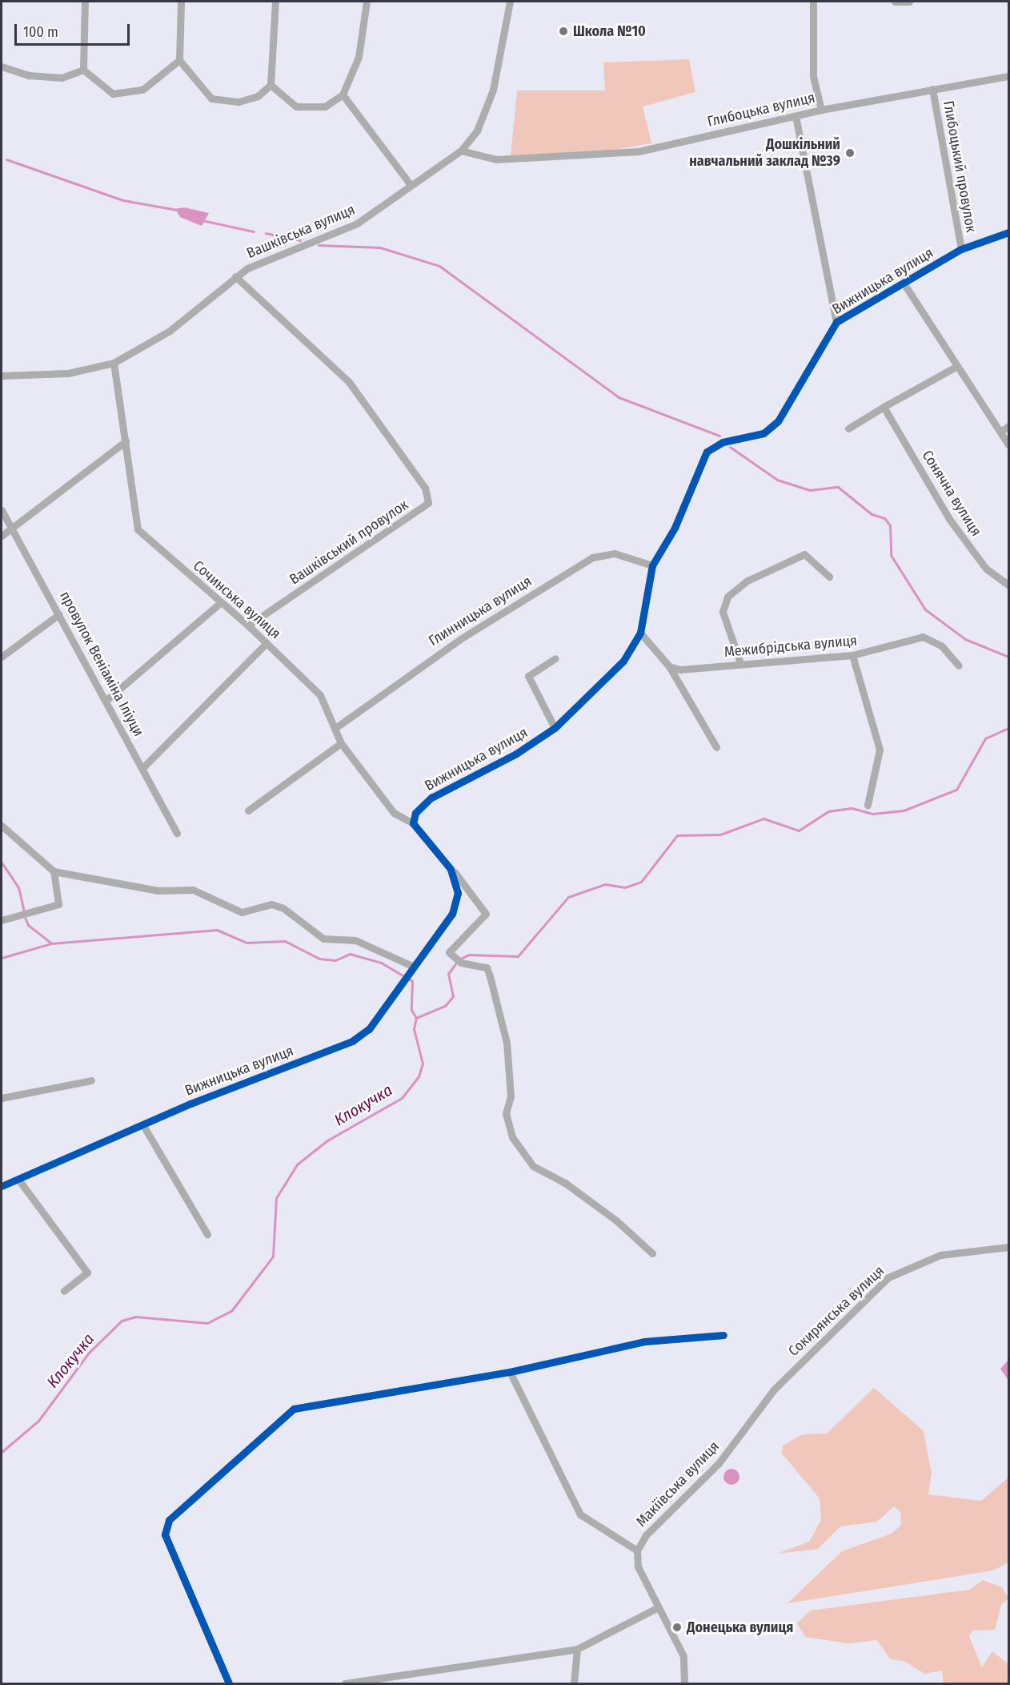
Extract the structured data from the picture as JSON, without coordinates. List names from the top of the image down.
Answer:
{
  "streets": {
    "street": [
      "Глибоцька вулиця",
      "Глибоцький провулок",
      "Вашківська вулиця",
      "Вижницька вулиця",
      "Сонячна вулиця",
      "Вашківський провулок",
      "Сочинська вулиця",
      "Глинницька вулиця",
      "Межибрідська вулиця",
      "провулок Веніаміна Іліуци",
      "Сокирянська вулиця",
      "Макіївська вулиця"
    ]
  },
  "crossings": [
    ["Глибоцька вулиця", "Глибоцький провулок"],
    ["Глибоцька вулиця", "Вашківська вулиця"],
    ["Глибоцький провулок", "Вижницька вулиця"],
    ["Вашківська вулиця", "Вашківський провулок"],
    ["Вашківська вулиця", "Сочинська вулиця"],
    ["Вижницька вулиця", "Сочинська вулиця"],
    ["Вижницька вулиця", "Глинницька вулиця"],
    ["Вашківський провулок", "Сочинська вулиця"],
    ["Сочинська вулиця", "Глинницька вулиця"],
    ["Сокирянська вулиця", "Макіївська вулиця"]
  ],
  "water": ["Клокучка"],
  "places": ["Школа №10", "Дошкільний навчальний заклад №39", "Донецька вулиця"],
  "scale_bar": "100 m"
}
